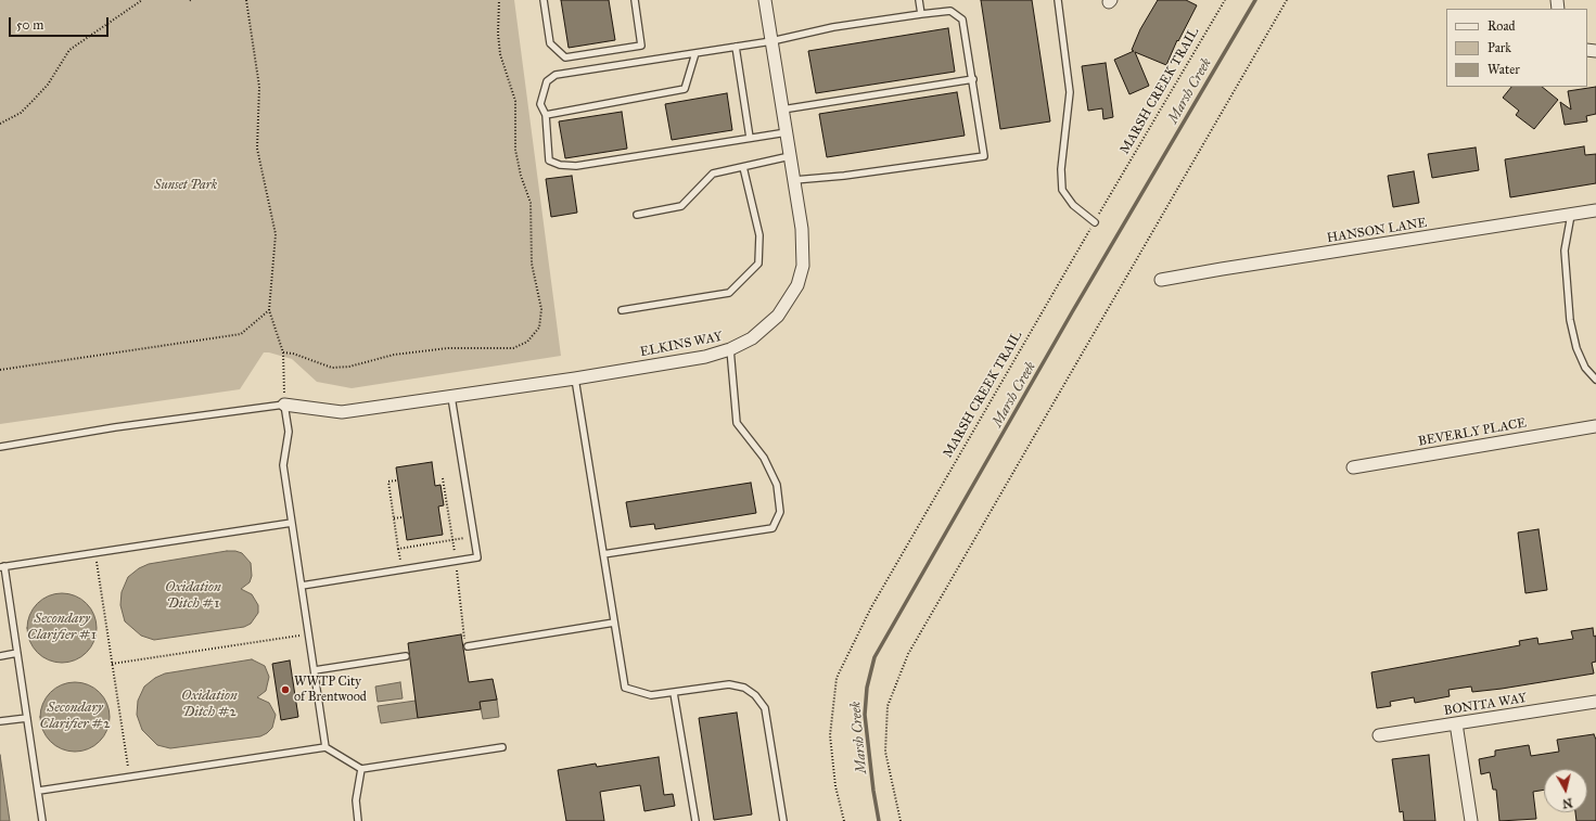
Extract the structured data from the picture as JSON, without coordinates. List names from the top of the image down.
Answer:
{
  "streets": {
    "street": [
      "HANSON LANE",
      "ELKINS WAY",
      "BEVERLY PLACE",
      "BONITA WAY"
    ],
    "path": ["MARSH CREEK TRAIL"]
  },
  "water": [
    "Marsh Creek",
    "Oxidation Ditch #1",
    "Secondary Clarifier #1",
    "Oxidation Ditch #2",
    "Secondary Clarifier #2"
  ],
  "parks": ["Sunset Park"],
  "places": ["WWTP City of Brentwood"],
  "legend": ["Road", "Park", "Water"],
  "scale_bar": "50 m",
  "north": "bottom"
}
